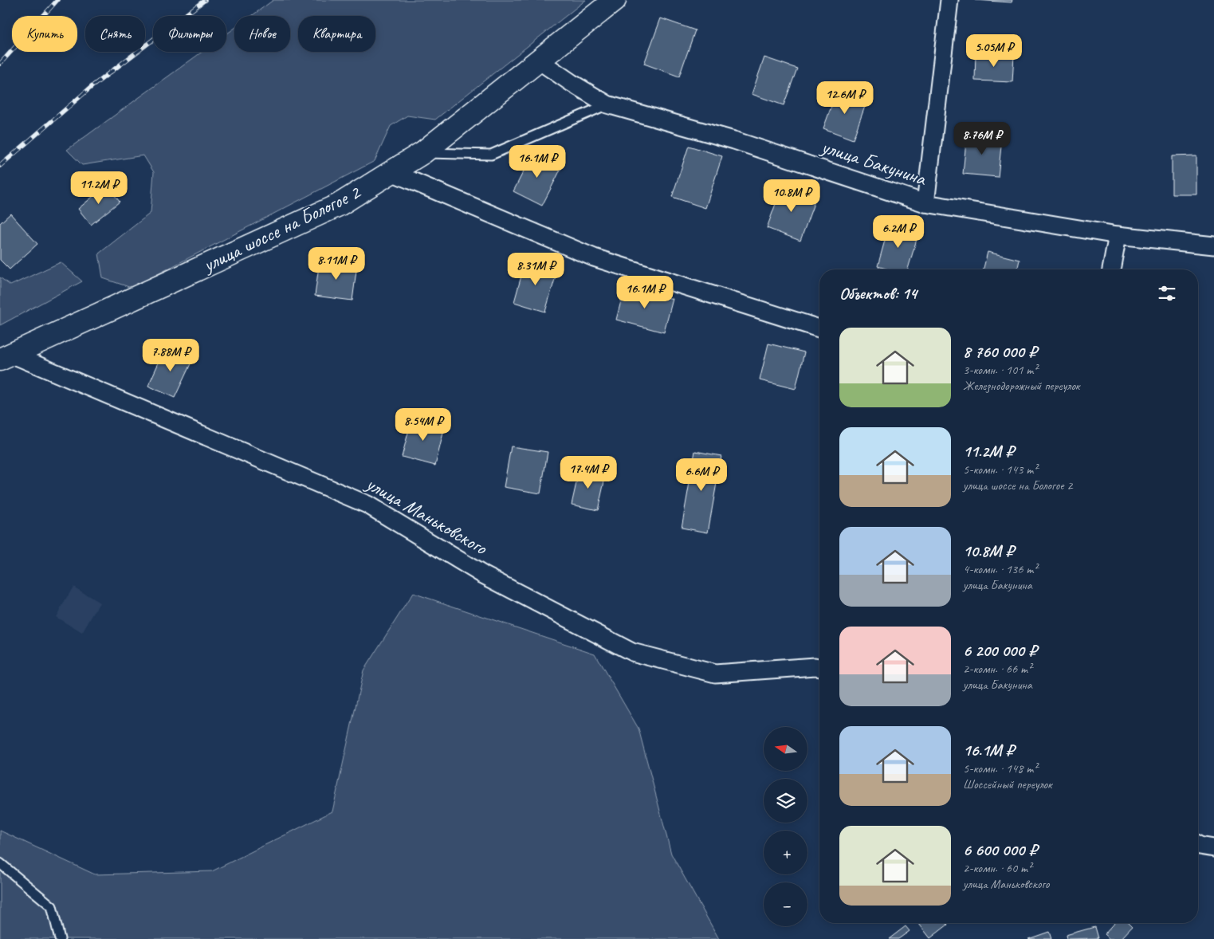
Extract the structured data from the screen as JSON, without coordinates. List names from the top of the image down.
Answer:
{
  "streets": {
    "street": ["улица Бакунина", "улица шоссе на Бологое 2", "улица Маньковского"]
  },
  "crossings": [
    ["улица Бакунина", "улица шоссе на Бологое 2"],
    ["улица шоссе на Бологое 2", "улица Маньковского"]
  ],
  "north": "left",
  "page": {
    "chip": [
      "Купить",
      "Снять",
      "Фильтры",
      "Новое",
      "Квартира"
    ],
    "price": [
      "5.05M ₽",
      "12.6M ₽",
      "8.76M ₽",
      "16.1M ₽",
      "11.2M ₽",
      "10.8M ₽",
      "6.2M ₽",
      "8.11M ₽",
      "8.31M ₽",
      "16.1M ₽",
      "7.88M ₽",
      "8.54M ₽",
      "17.4M ₽",
      "6.6M ₽"
    ],
    "heading": "Объектов: 14",
    "list": [
      {
        "name": "8 760 000 ₽",
        "note": "3-комн. · 101 m² · Железнодорожный переулок"
      },
      {
        "name": "11.2M ₽",
        "note": "5-комн. · 143 m² · улица шоссе на Бологое 2"
      },
      {
        "name": "10.8M ₽",
        "note": "4-комн. · 136 m² · улица Бакунина"
      },
      {
        "name": "6 200 000 ₽",
        "note": "2-комн. · 66 m² · улица Бакунина"
      },
      {
        "name": "16.1M ₽",
        "note": "5-комн. · 148 m² · Шоссейный переулок"
      },
      {
        "name": "6 600 000 ₽",
        "note": "2-комн. · 60 m² · улица Маньковского"
      }
    ],
    "map_buttons": ["+", "−"]
  }
}
